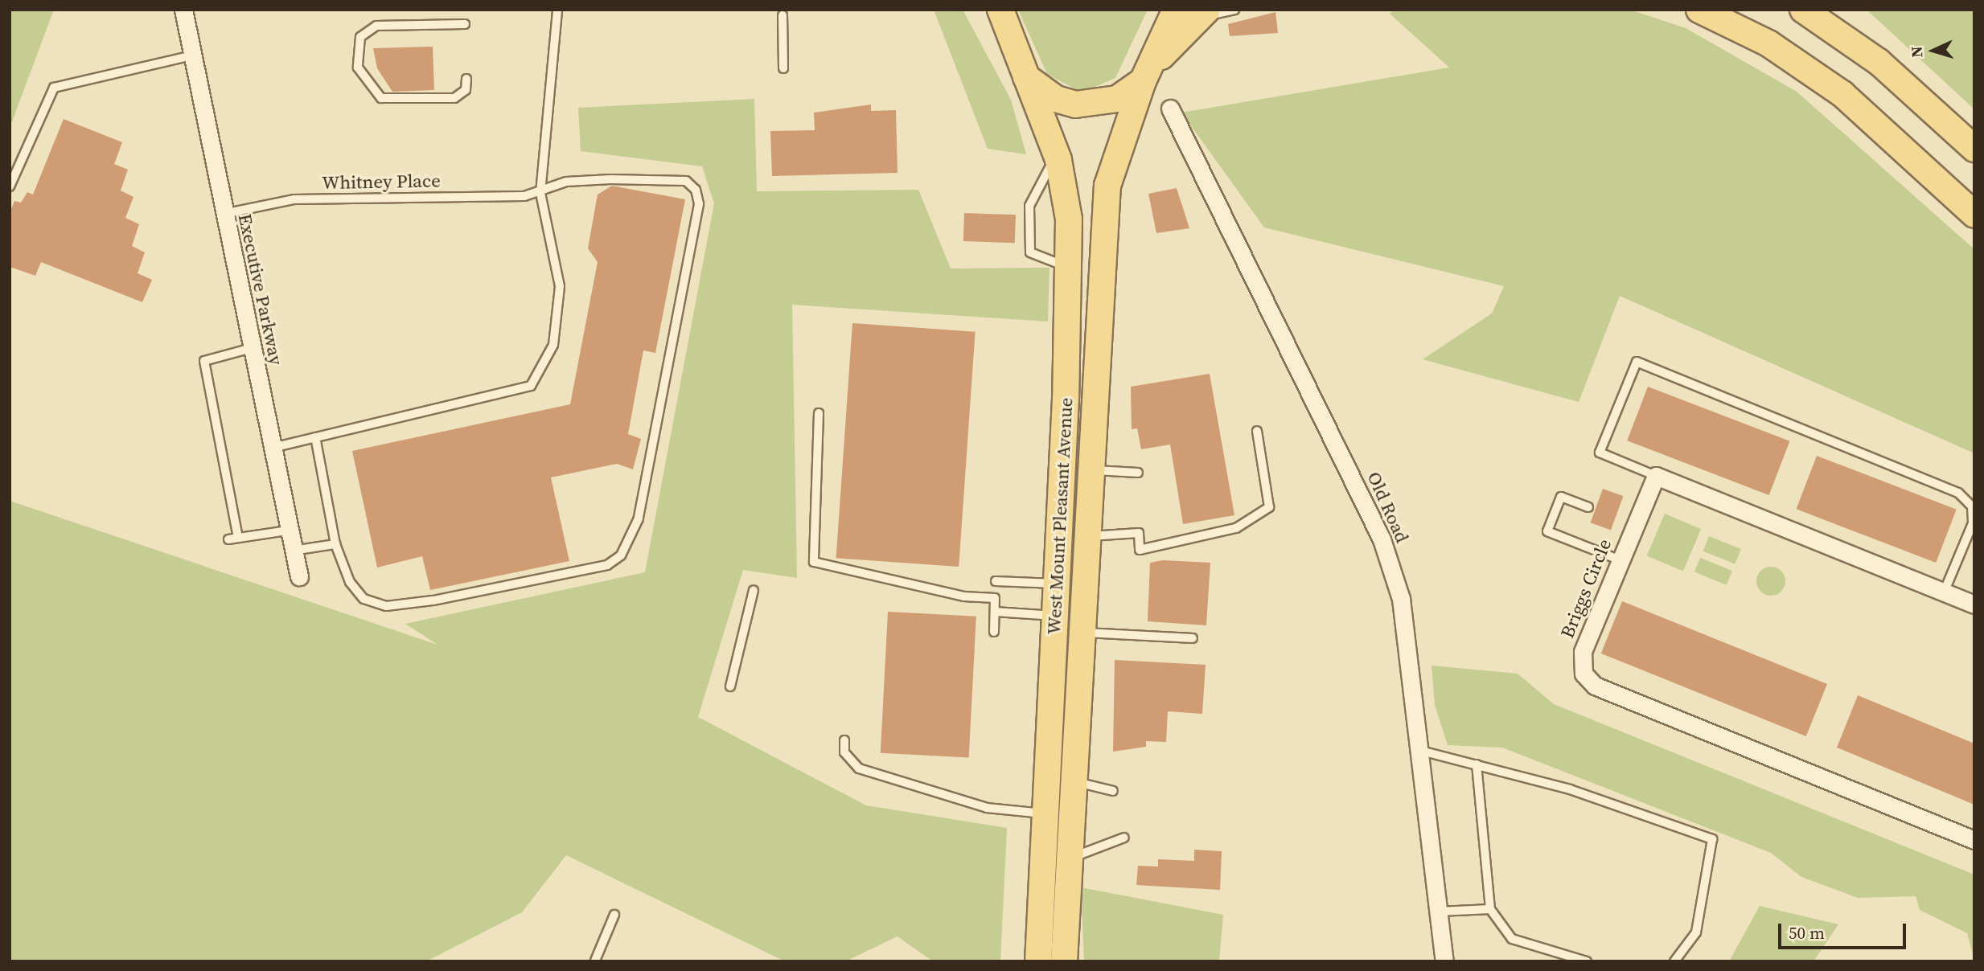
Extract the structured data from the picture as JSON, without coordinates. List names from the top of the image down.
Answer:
{
  "streets": {
    "main road": ["West Mount Pleasant Avenue"],
    "street": ["Executive Parkway", "Old Road", "Briggs Circle"],
    "lane": ["Whitney Place"]
  },
  "crossings": [
    ["Whitney Place", "Executive Parkway"]
  ],
  "scale_bar": "50 m",
  "north": "left"
}
